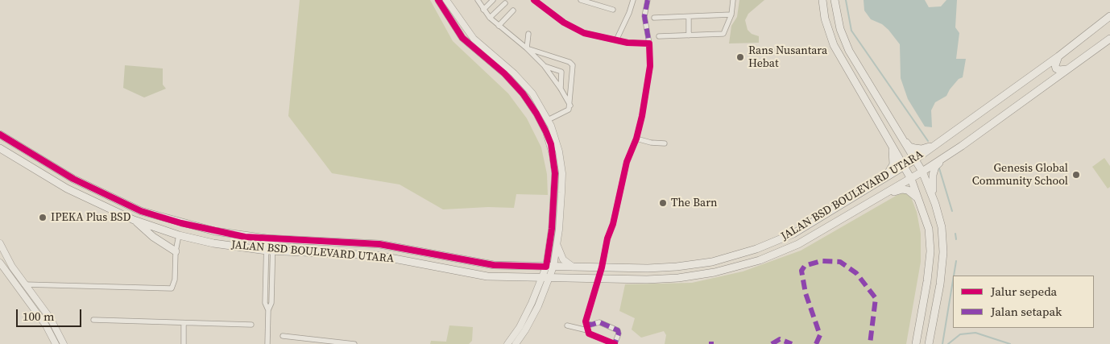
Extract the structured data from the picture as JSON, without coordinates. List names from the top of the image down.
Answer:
{
  "streets": {
    "main road": ["JALAN BSD BOULEVARD UTARA"]
  },
  "places": [
    "Rans Nusantara Hebat",
    "Genesis Global Community School",
    "The Barn",
    "IPEKA Plus BSD"
  ],
  "legend": ["Jalur sepeda", "Jalan setapak"],
  "scale_bar": "100 m"
}
